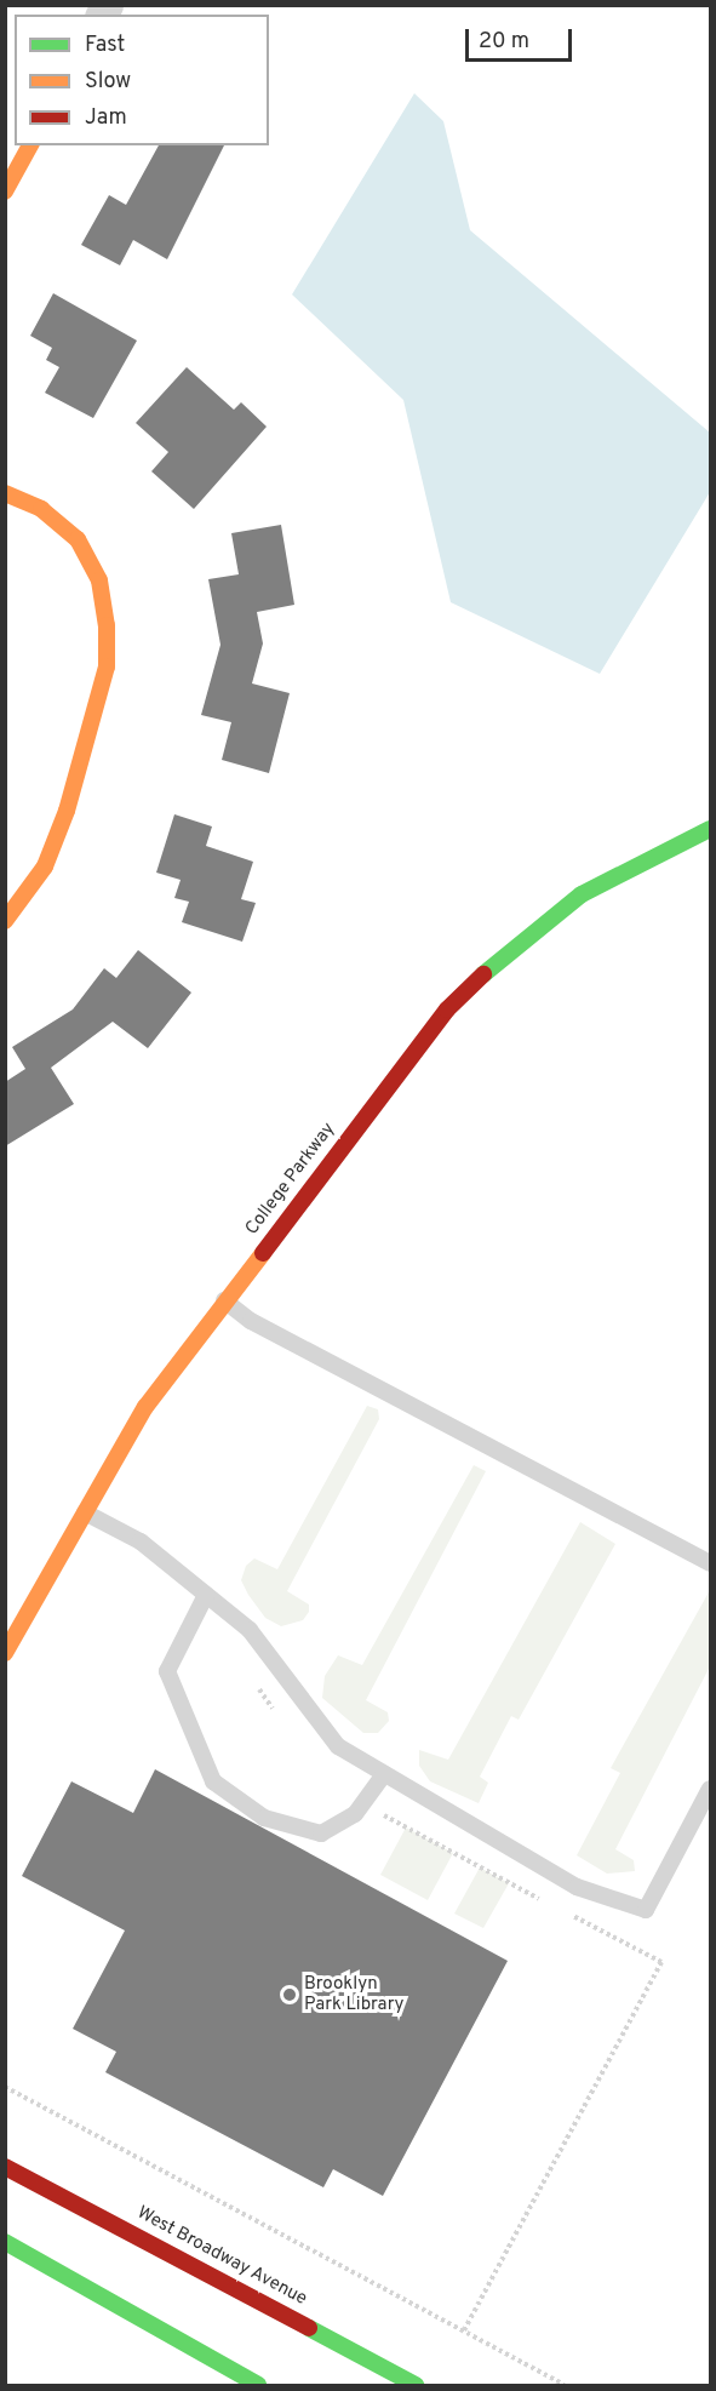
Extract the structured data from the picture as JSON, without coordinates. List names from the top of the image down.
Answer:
{
  "streets": {
    "street": ["College Parkway", "West Broadway Avenue"]
  },
  "places": ["Brooklyn Park Library"],
  "legend": ["Fast", "Slow", "Jam"],
  "scale_bar": "20 m"
}
